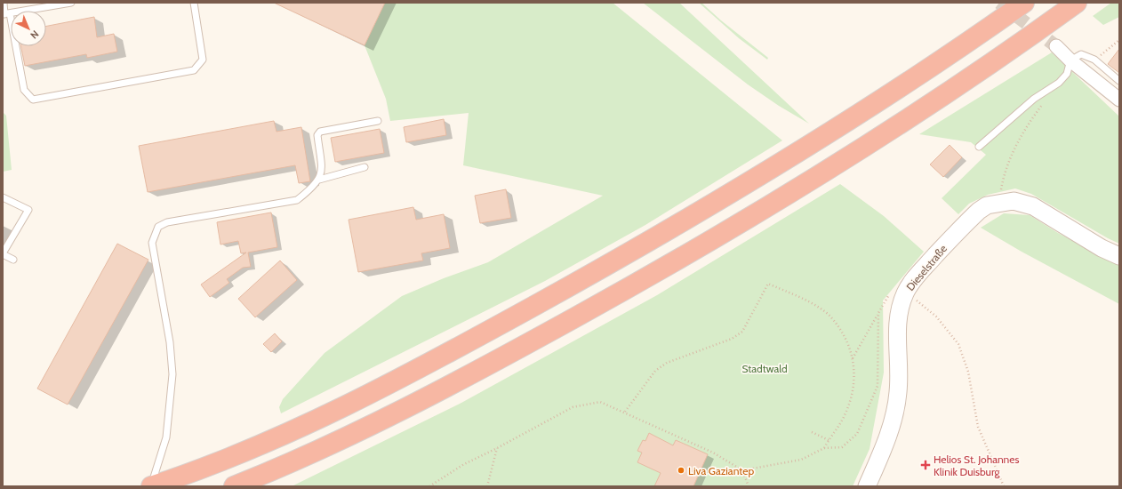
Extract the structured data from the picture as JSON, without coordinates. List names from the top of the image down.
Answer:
{
  "streets": {
    "street": ["Dieselstraße"]
  },
  "parks": ["Stadtwald"],
  "places": {
    "health": ["Helios St. Johannes Klinik Duisburg"],
    "other": ["Liva Gaziantep"]
  },
  "north": "bottom right"
}
